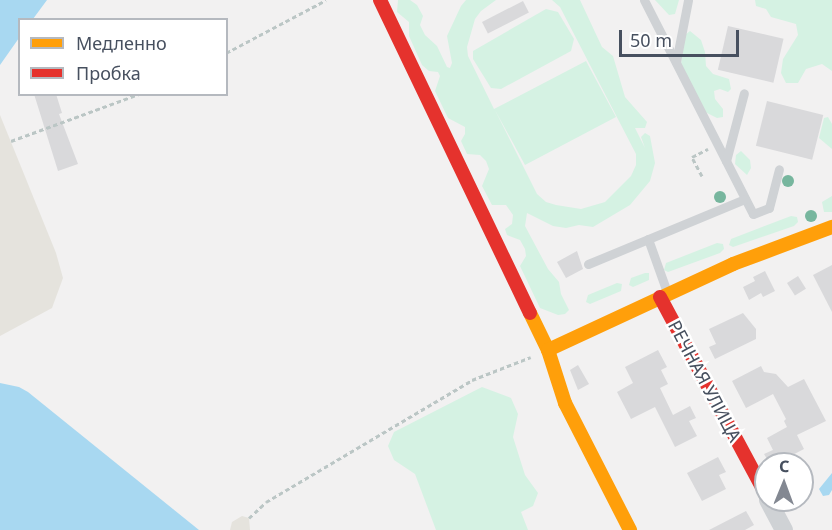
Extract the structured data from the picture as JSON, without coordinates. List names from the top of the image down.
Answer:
{
  "streets": {
    "street": ["РЕЧНАЯ УЛИЦА"]
  },
  "legend": ["Медленно", "Пробка"],
  "scale_bar": "50 m",
  "north": "top"
}
